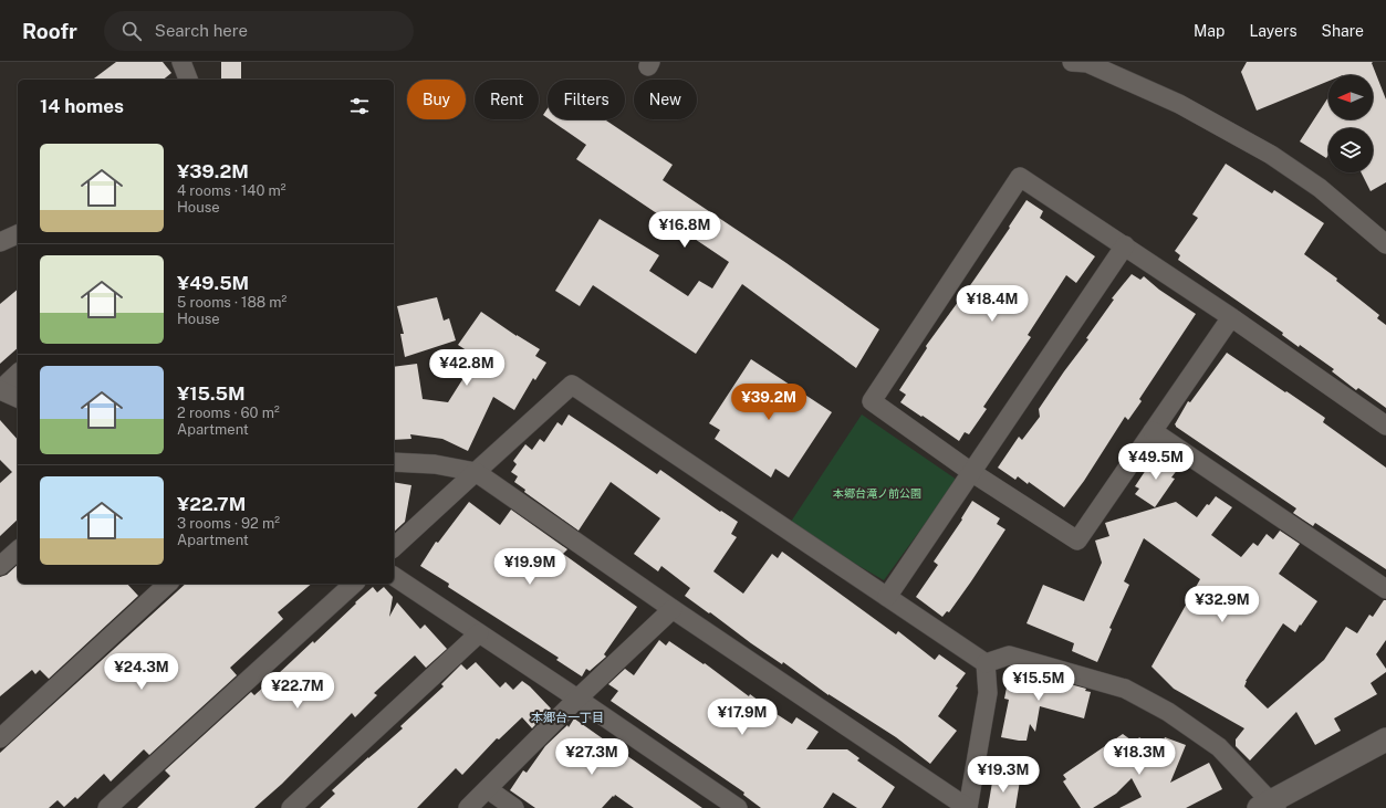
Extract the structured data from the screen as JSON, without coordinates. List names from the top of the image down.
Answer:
{
  "districts": ["本郷台一丁目"],
  "parks": ["本郷台滝ノ前公園"],
  "north": "left",
  "page": {
    "header": "Roofr",
    "search": "Search here",
    "nav": ["Map", "Layers", "Share"],
    "chip": [
      "Buy",
      "Rent",
      "Filters",
      "New"
    ],
    "heading": "14 homes",
    "list": [
      {
        "name": "¥39.2M",
        "note": "4 rooms · 140 m² · House"
      },
      {
        "name": "¥49.5M",
        "note": "5 rooms · 188 m² · House"
      },
      {
        "name": "¥15.5M",
        "note": "2 rooms · 60 m² · Apartment"
      },
      {
        "name": "¥22.7M",
        "note": "3 rooms · 92 m² · Apartment"
      }
    ],
    "price": [
      "¥16.8M",
      "¥18.4M",
      "¥42.8M",
      "¥39.2M",
      "¥49.5M",
      "¥19.9M",
      "¥32.9M",
      "¥24.3M",
      "¥15.5M",
      "¥22.7M",
      "¥17.9M",
      "¥27.3M",
      "¥18.3M",
      "¥19.3M"
    ]
  }
}
